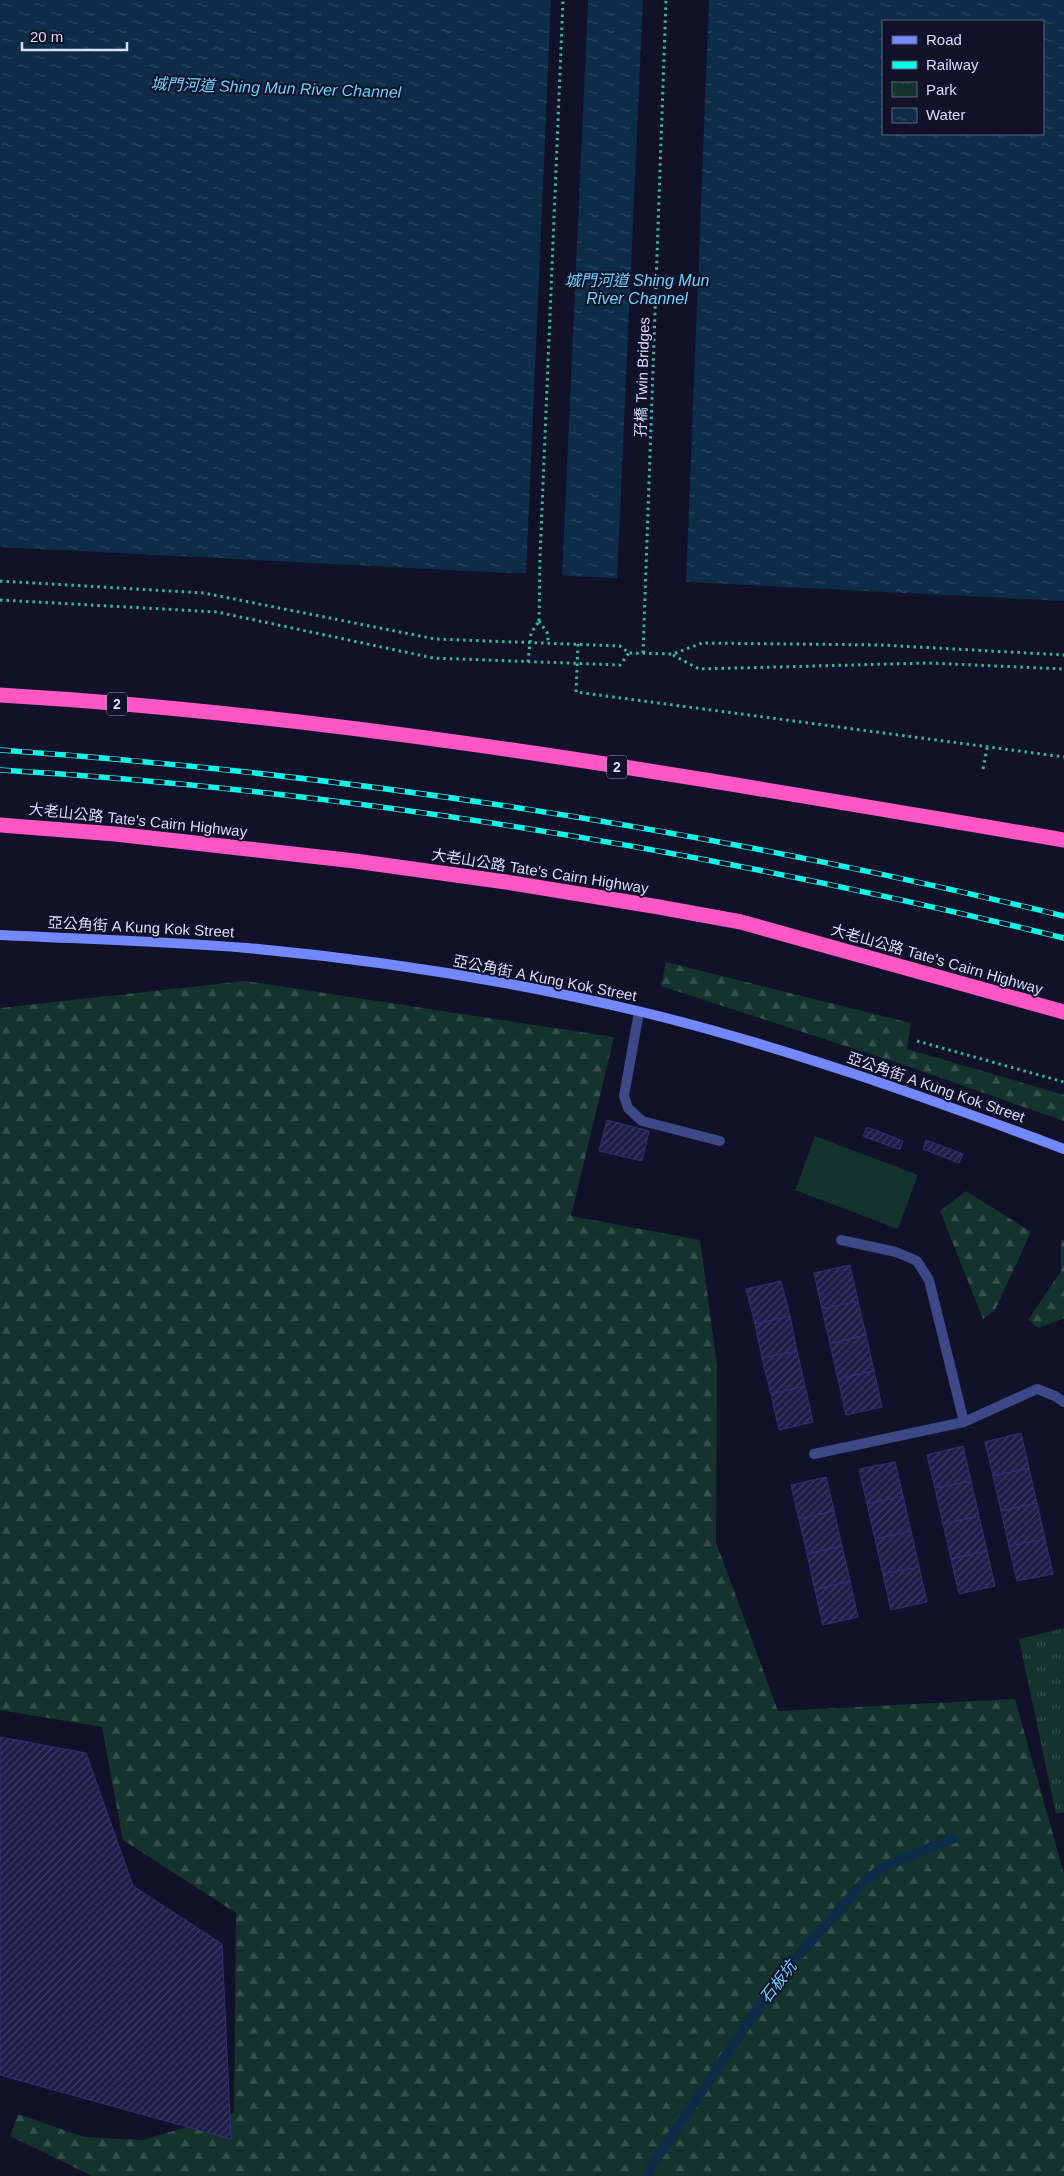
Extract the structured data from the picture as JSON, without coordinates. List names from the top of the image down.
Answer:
{
  "streets": {
    "highway": ["2", "大老山公路 Tate's Cairn Highway"],
    "main road": ["亞公角街 A Kung Kok Street"],
    "path": ["孖橋 Twin Bridges"]
  },
  "water": ["城門河道 Shing Mun River Channel", "石板坑"],
  "legend": [
    "Road",
    "Railway",
    "Park",
    "Water"
  ],
  "scale_bar": "20 m"
}
